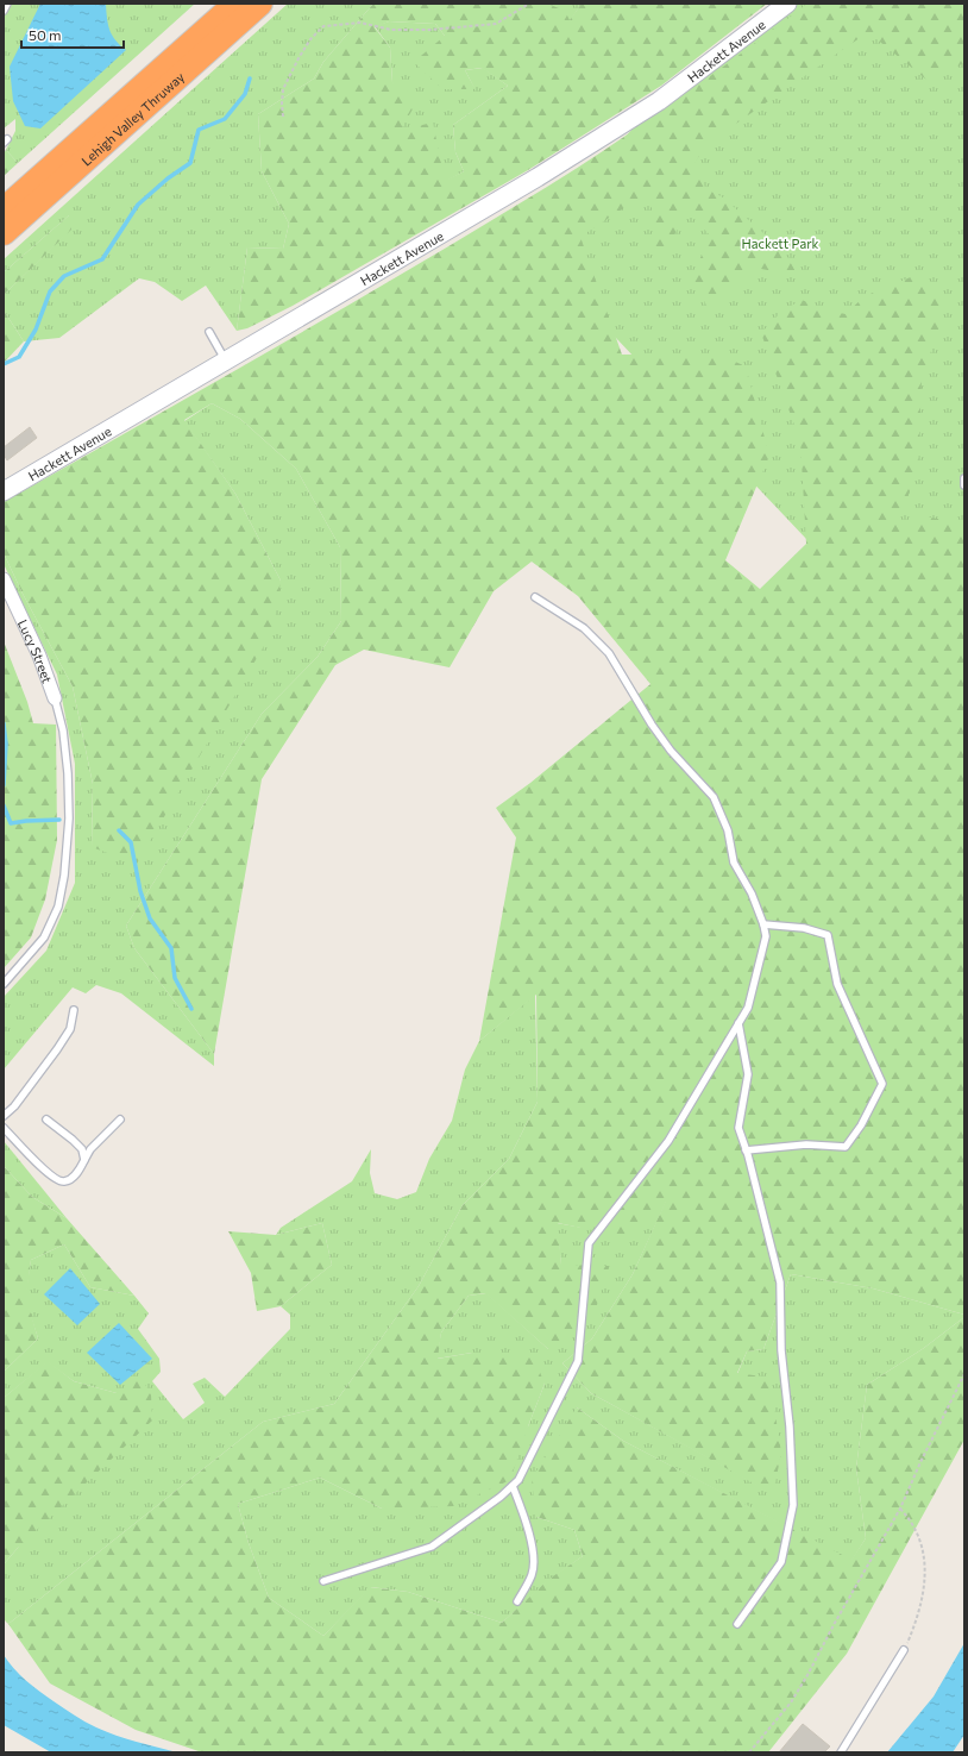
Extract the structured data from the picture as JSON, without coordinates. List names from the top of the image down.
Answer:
{
  "streets": {
    "highway": ["Lehigh Valley Thruway"],
    "main road": ["Hackett Avenue"],
    "street": ["Lucy Street"]
  },
  "parks": ["Hackett Park"],
  "scale_bar": "50 m"
}
